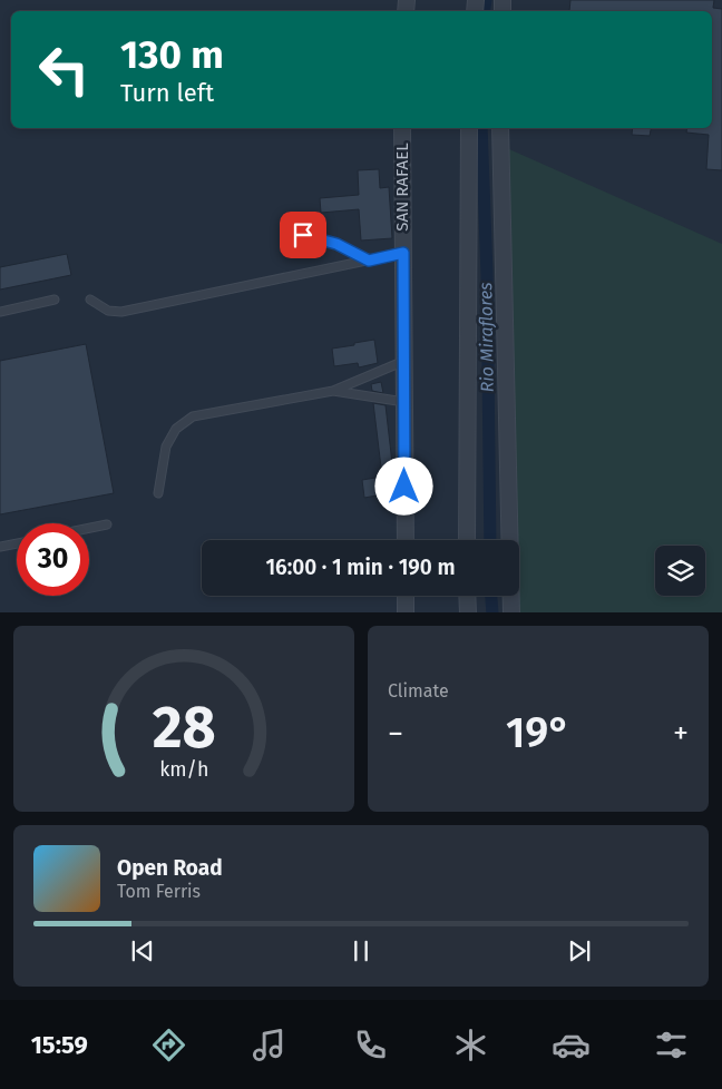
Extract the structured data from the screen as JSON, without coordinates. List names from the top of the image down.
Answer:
{
  "streets": {
    "street": ["SAN RAFAEL"]
  },
  "water": ["Rio Miraflores"],
  "page": {
    "turn": ["130 m", "Turn left"],
    "limit": "30",
    "trip": "16:00 · 1 min · 190 m",
    "tile": "Climate",
    "heat": ["−", "19°", "+"],
    "song": ["Open Road", "Tom Ferris"],
    "tabs": "15:59",
    "gauge": ["28", "km/h"]
  }
}
